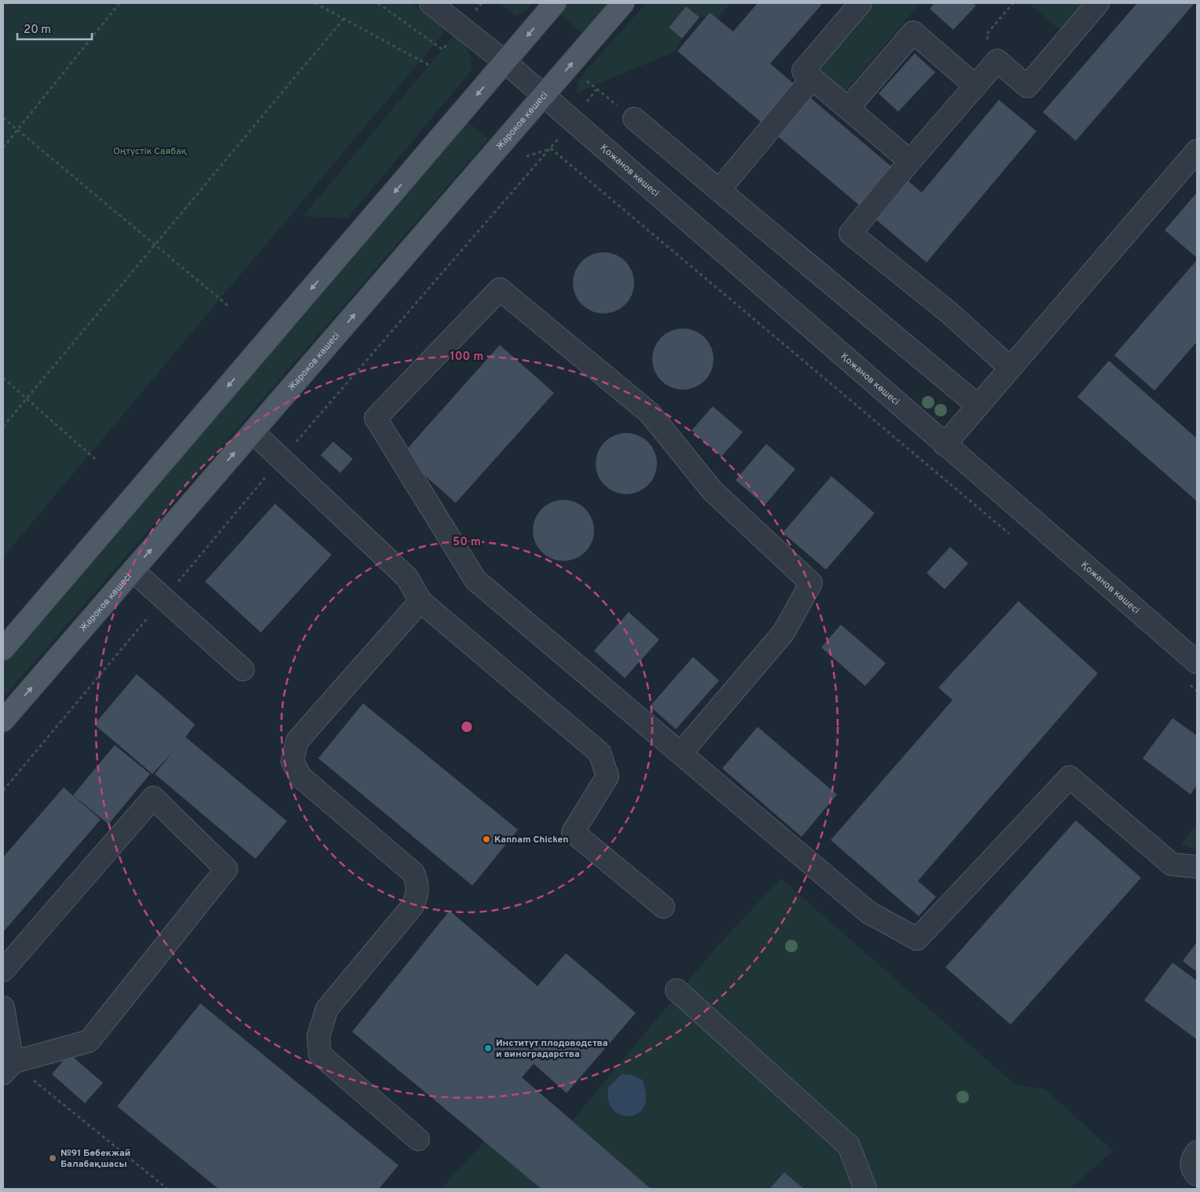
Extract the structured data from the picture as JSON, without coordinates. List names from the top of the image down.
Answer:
{
  "streets": {
    "main road": ["Жароков көшесі"],
    "street": ["Қожанов көшесі"]
  },
  "crossings": [
    ["Жароков көшесі", "Қожанов көшесі"]
  ],
  "parks": ["Оңтүстік Саябақ"],
  "places": ["Kannam Chicken", "Институт плодоводства и виноградарства", "№91 Бөбекжай Балабақшасы"],
  "scale_bar": "20 m",
  "rings": ["100 m", "50 m"]
}
